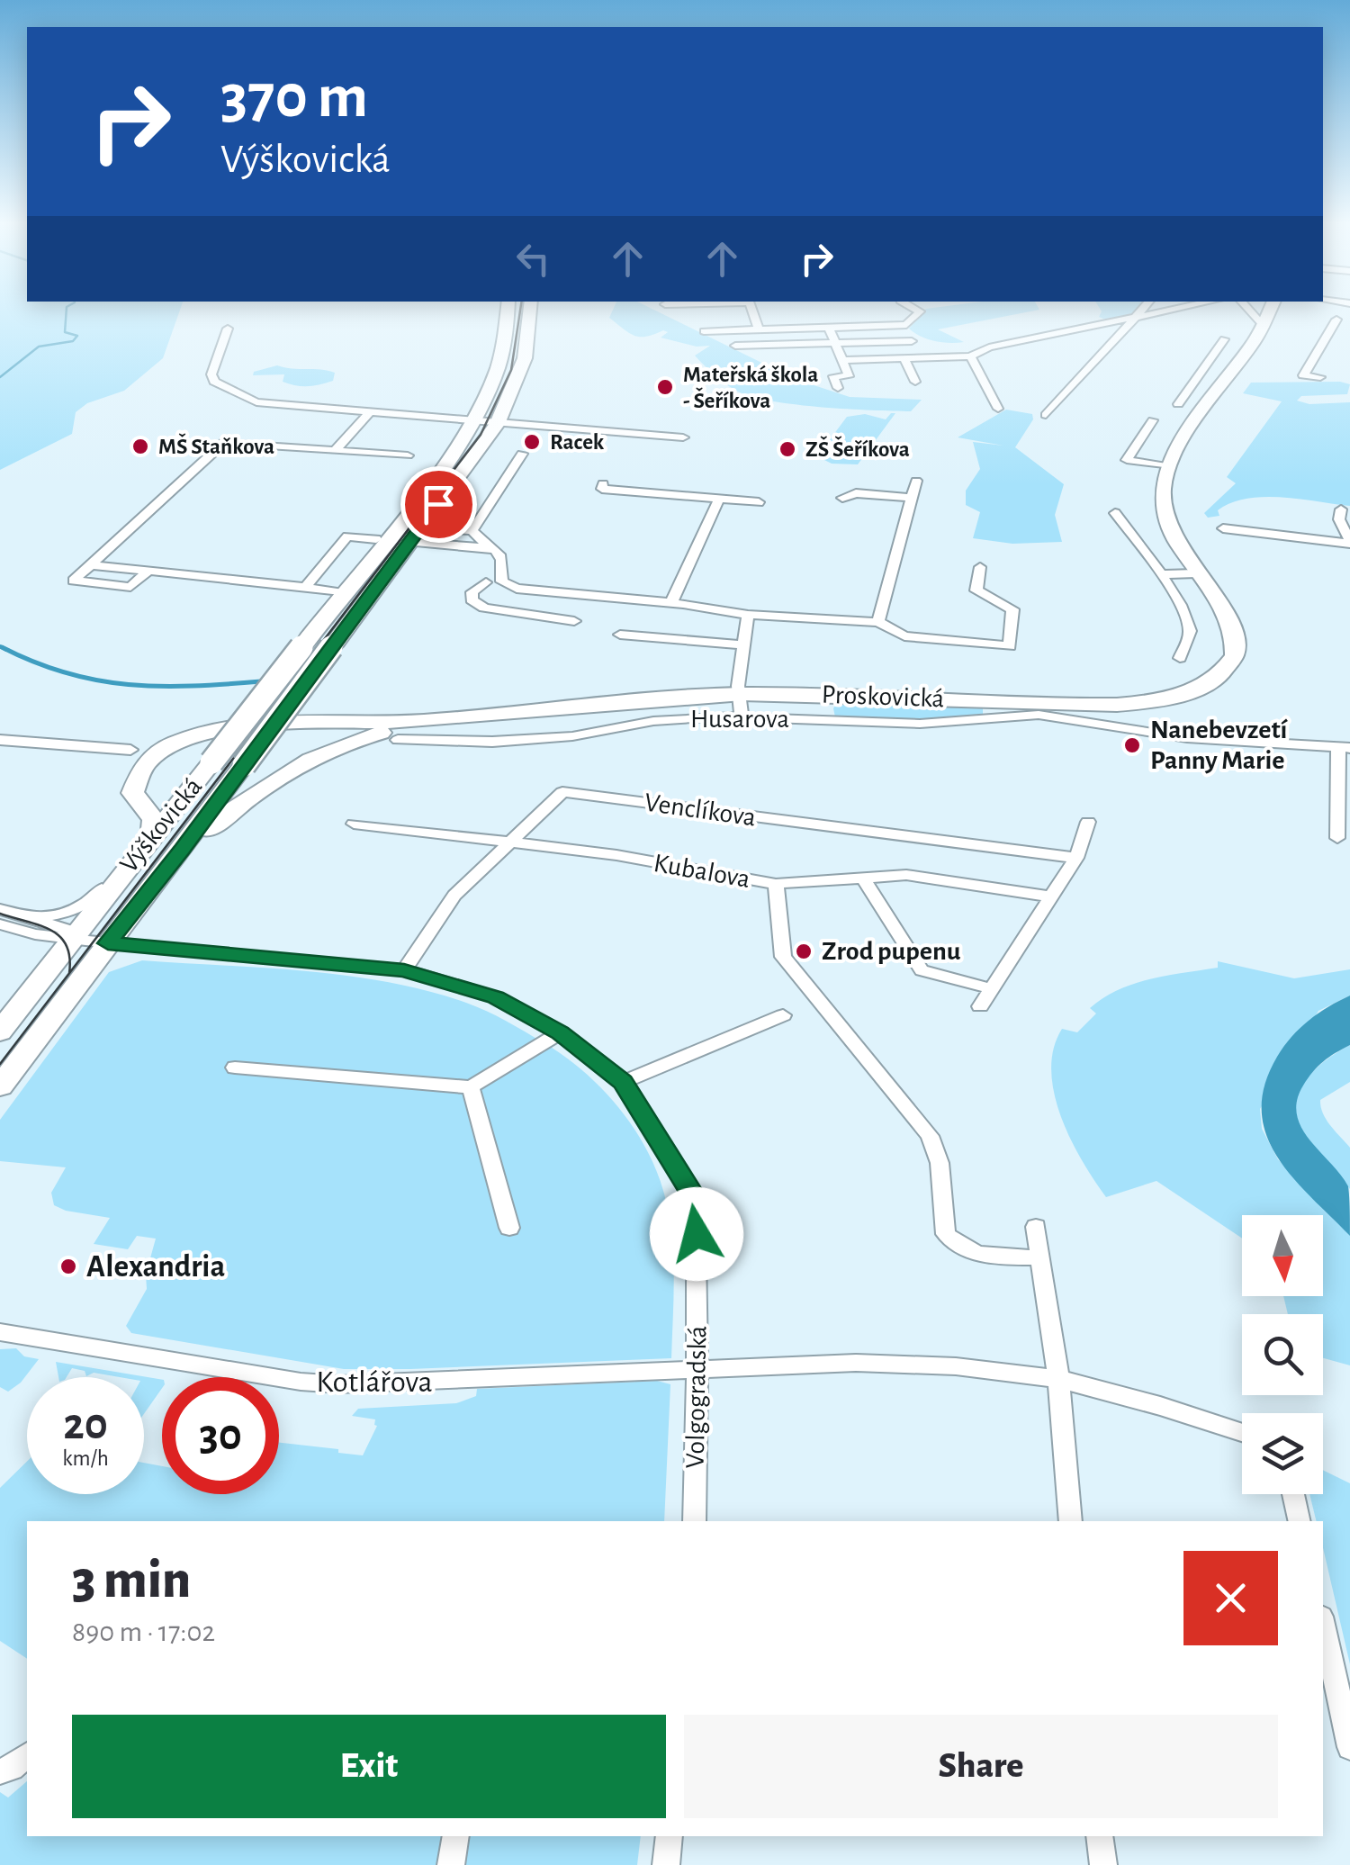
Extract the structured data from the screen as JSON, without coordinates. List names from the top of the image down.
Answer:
{
  "streets": {
    "street": [
      "Proskovická",
      "Husarova",
      "Venclíkova",
      "Výškovická",
      "Kubalova",
      "Kotlářova",
      "Volgogradská"
    ]
  },
  "crossings": [
    ["Venclíkova", "Kubalova"],
    ["Venclíkova", "Volgogradská"],
    ["Výškovická", "Volgogradská"],
    ["Kotlářova", "Volgogradská"]
  ],
  "places": [
    "Mateřská škola - Šeříkova",
    "Racek",
    "MŠ Staňkova",
    "ZŠ Šeříkova",
    "Nanebevzetí Panny Marie",
    "Zrod pupenu",
    "Alexandria"
  ],
  "north": "bottom",
  "page": {
    "turn": ["370 m", "Výškovická"],
    "speed": "20 km/h",
    "limit": "30",
    "heading": ["3 min", "890 m · 17:02"],
    "buttons": ["Exit", "Share"]
  }
}
